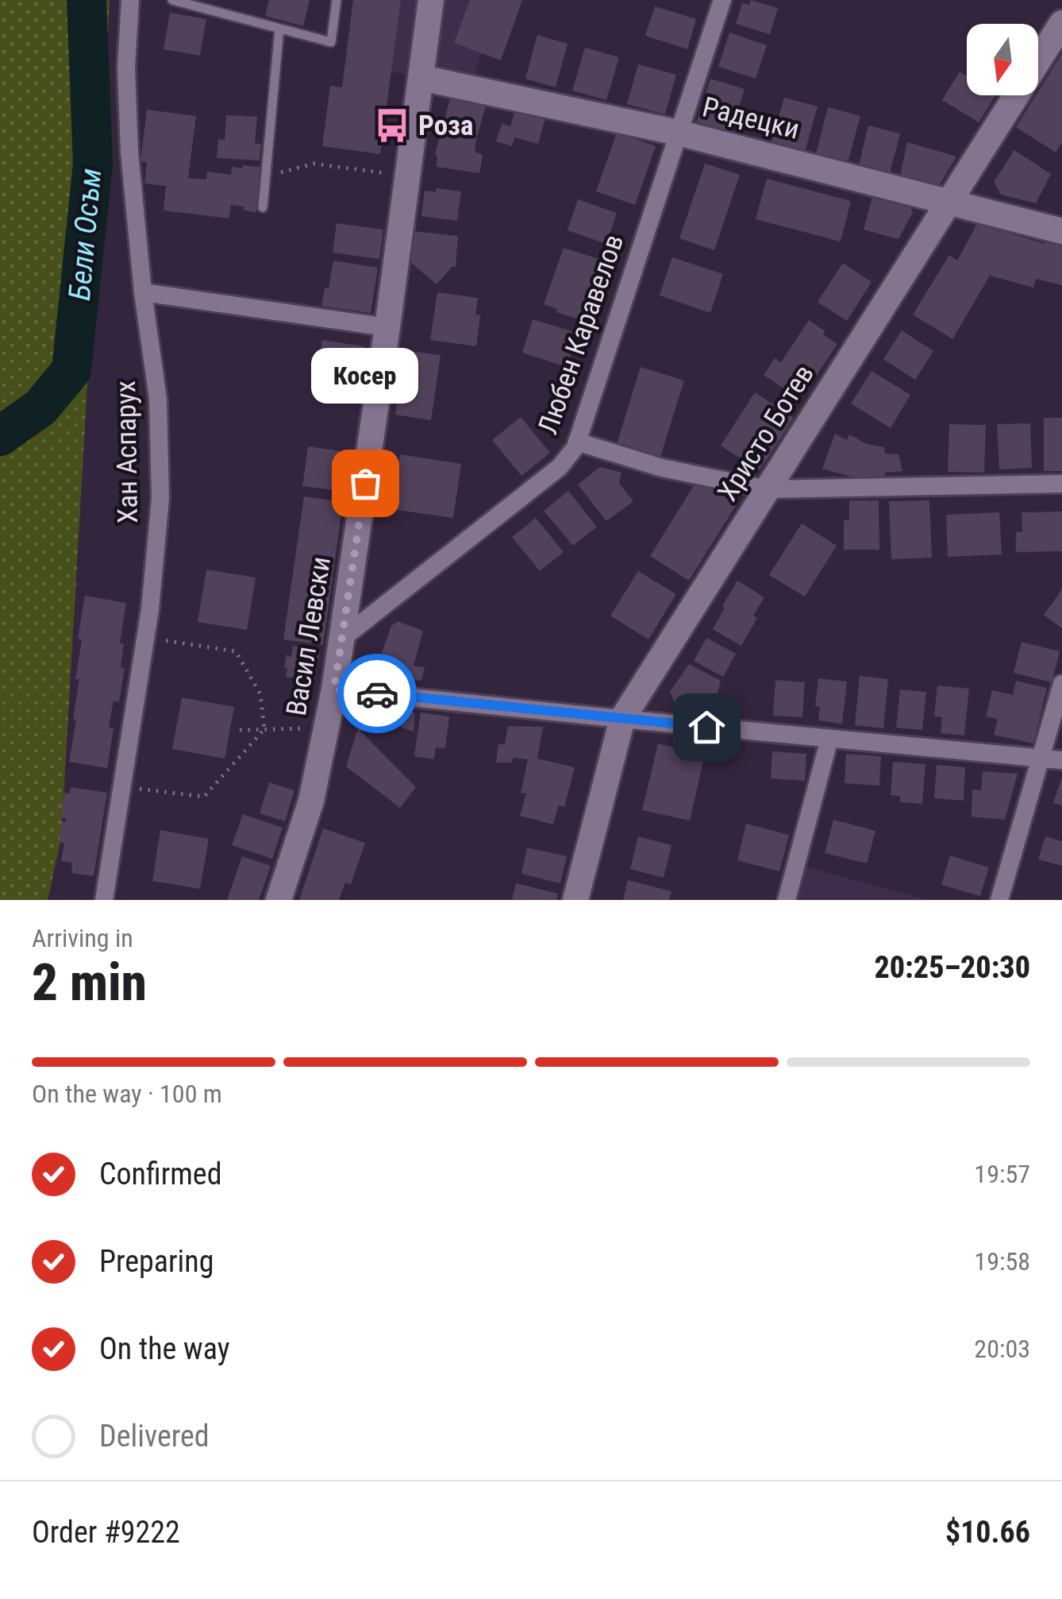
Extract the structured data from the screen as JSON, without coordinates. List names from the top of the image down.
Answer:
{
  "streets": {
    "street": [
      "Радецки",
      "Любен Каравелов",
      "Христо Ботев",
      "Хан Аспарух",
      "Васил Левски"
    ]
  },
  "crossings": [
    ["Радецки", "Любен Каравелов"],
    ["Радецки", "Христо Ботев"],
    ["Радецки", "Васил Левски"],
    ["Любен Каравелов", "Васил Левски"]
  ],
  "water": ["Бели Осъм"],
  "places": {
    "bus stop": ["Роза"],
    "other": ["Косер"]
  },
  "north": "bottom",
  "page": {
    "bubble": "Косер",
    "heading": ["2 min", "Arriving in", "20:25–20:30"],
    "panel": ["Order #9222", "$10.66"],
    "bar": "On the way · 100 m",
    "list": [
      ["Confirmed", "19:57"],
      ["Preparing", "19:58"],
      ["On the way", "20:03"],
      "Delivered"
    ]
  }
}
